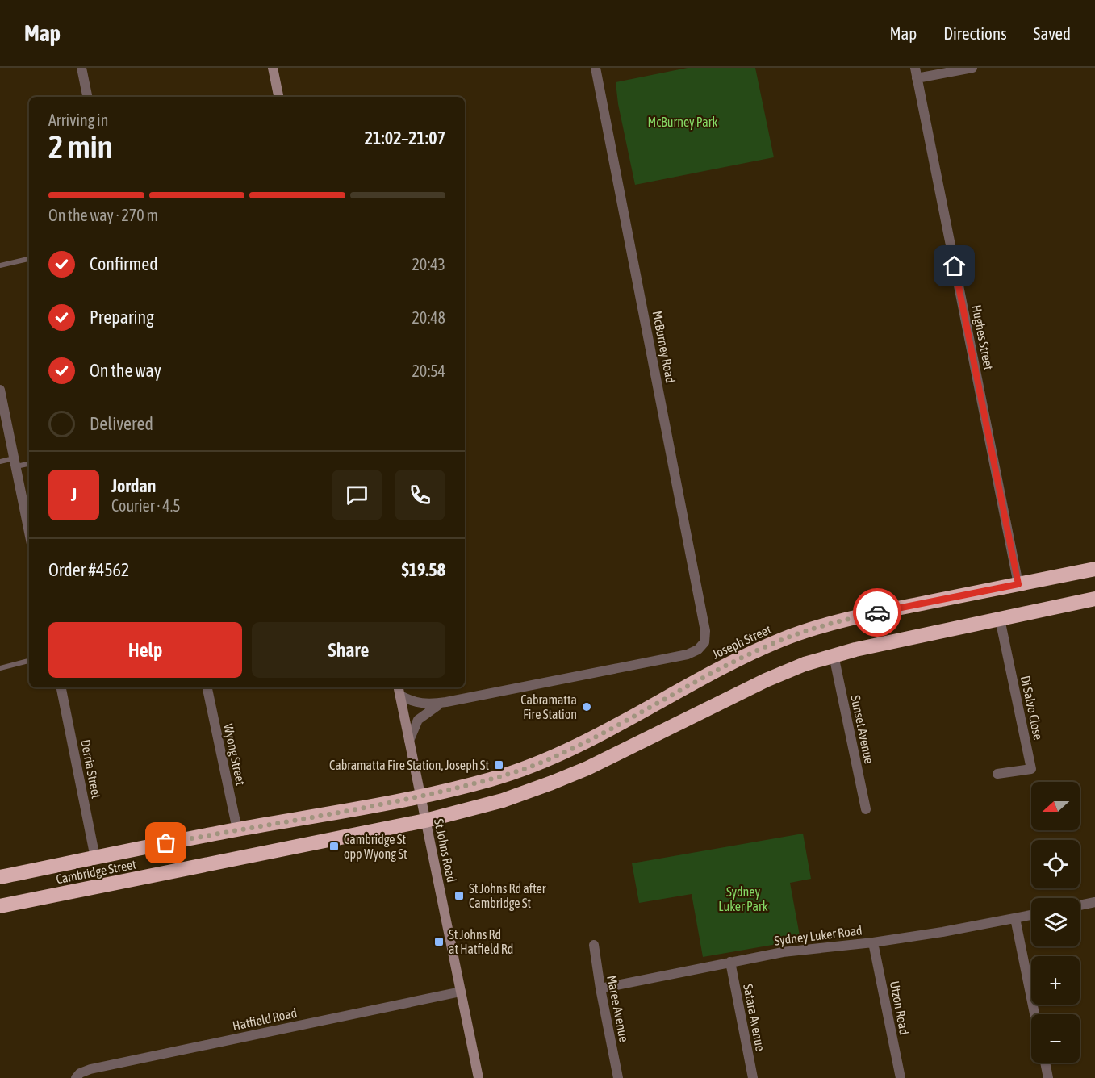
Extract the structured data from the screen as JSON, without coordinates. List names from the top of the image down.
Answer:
{
  "streets": {
    "highway": ["Joseph Street", "Cambridge Street"],
    "main road": ["St Johns Road"],
    "street": [
      "Hughes Street",
      "McBurney Road",
      "Di Salvo Close",
      "Sunset Avenue",
      "Wyong Street",
      "Derria Street",
      "Sydney Luker Road",
      "Utzon Road",
      "Maree Avenue",
      "Satara Avenue",
      "Hatfield Road"
    ]
  },
  "crossings": [
    ["Hughes Street", "Joseph Street"],
    ["McBurney Road", "Joseph Street"],
    ["Joseph Street", "St Johns Road"],
    ["Joseph Street", "Cambridge Street"],
    ["Wyong Street", "Cambridge Street"],
    ["Derria Street", "Cambridge Street"],
    ["St Johns Road", "Cambridge Street"],
    ["St Johns Road", "Hatfield Road"],
    ["Sydney Luker Road", "Utzon Road"],
    ["Sydney Luker Road", "Maree Avenue"],
    ["Sydney Luker Road", "Satara Avenue"]
  ],
  "parks": ["McBurney Park", "Sydney Luker Park"],
  "places": {
    "other": ["Cabramatta Fire Station"],
    "transit": [
      "Cabramatta Fire Station, Joseph St",
      "Cambridge St opp Wyong St",
      "St Johns Rd after Cambridge St",
      "St Johns Rd at Hatfield Rd"
    ]
  },
  "north": "left",
  "page": {
    "header": "Map",
    "nav": ["Map", "Directions", "Saved"],
    "heading": ["2 min", "Arriving in", "21:02–21:07"],
    "panel": [
      "Jordan",
      "Courier · 4.5",
      "Order #4562",
      "$19.58"
    ],
    "bar": "On the way · 270 m",
    "list": [
      ["Confirmed", "20:43"],
      ["Preparing", "20:48"],
      ["On the way", "20:54"],
      "Delivered"
    ],
    "round": "J",
    "buttons": ["Help", "Share"],
    "map_buttons": ["+", "−"]
  }
}
